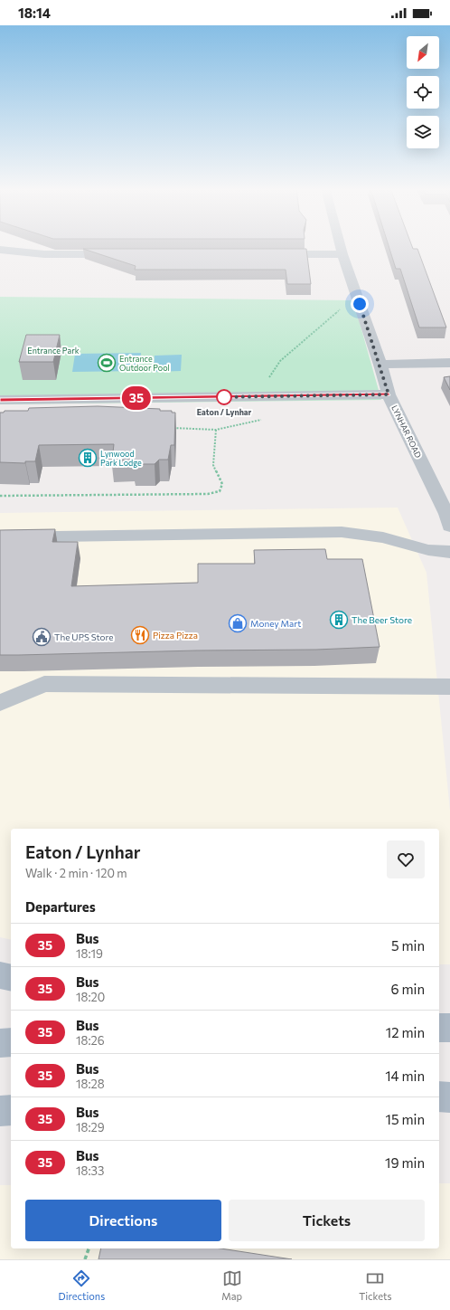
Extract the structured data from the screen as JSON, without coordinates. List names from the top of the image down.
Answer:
{
  "streets": {
    "street": ["LYNHAR ROAD"]
  },
  "parks": ["Entrance Park"],
  "places": {
    "sports": ["Entrance Outdoor Pool"],
    "other": ["Eaton / Lynhar"],
    "building": ["Lynwood Park Lodge", "The Beer Store"],
    "shop": ["Money Mart"],
    "restaurant": ["Pizza Pizza"],
    "public building": ["The UPS Store"]
  },
  "lines": ["bus line 35"],
  "north": "bottom left",
  "page": {
    "status": "18:14",
    "on_map": "35",
    "heading": [
      ["Eaton / Lynhar", "Walk · 2 min · 120 m"],
      "Departures"
    ],
    "list": [
      {
        "mark": "35",
        "name": "Bus",
        "note": "18:19",
        "value": "5 min"
      },
      {
        "mark": "35",
        "name": "Bus",
        "note": "18:20",
        "value": "6 min"
      },
      {
        "mark": "35",
        "name": "Bus",
        "note": "18:26",
        "value": "12 min"
      },
      {
        "mark": "35",
        "name": "Bus",
        "note": "18:28",
        "value": "14 min"
      },
      {
        "mark": "35",
        "name": "Bus",
        "note": "18:29",
        "value": "15 min"
      },
      {
        "mark": "35",
        "name": "Bus",
        "note": "18:33",
        "value": "19 min"
      }
    ],
    "buttons": ["Directions", "Tickets"],
    "tabs": ["Directions", "Map", "Tickets"]
  }
}
